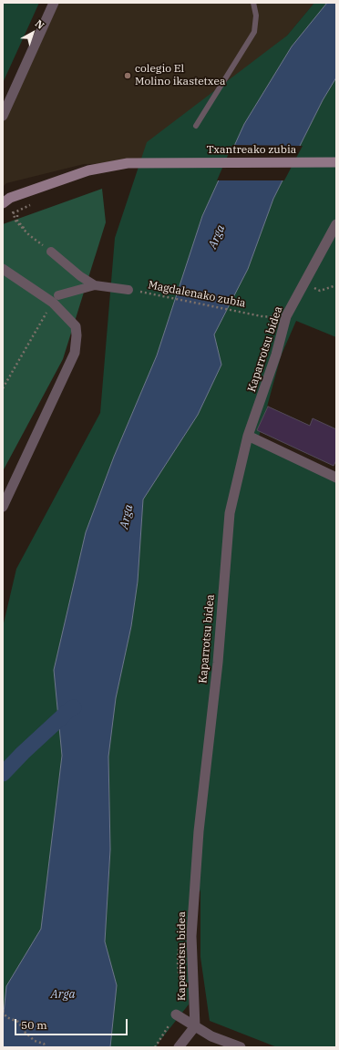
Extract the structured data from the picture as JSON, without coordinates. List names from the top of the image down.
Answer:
{
  "streets": {
    "main road": ["Txantreako zubia"],
    "street": ["Kaparrotsu bidea"],
    "path": ["Magdalenako zubia"]
  },
  "water": ["Arga"],
  "places": ["colegio El Molino ikastetxea"],
  "scale_bar": "50 m",
  "north": "top right"
}
